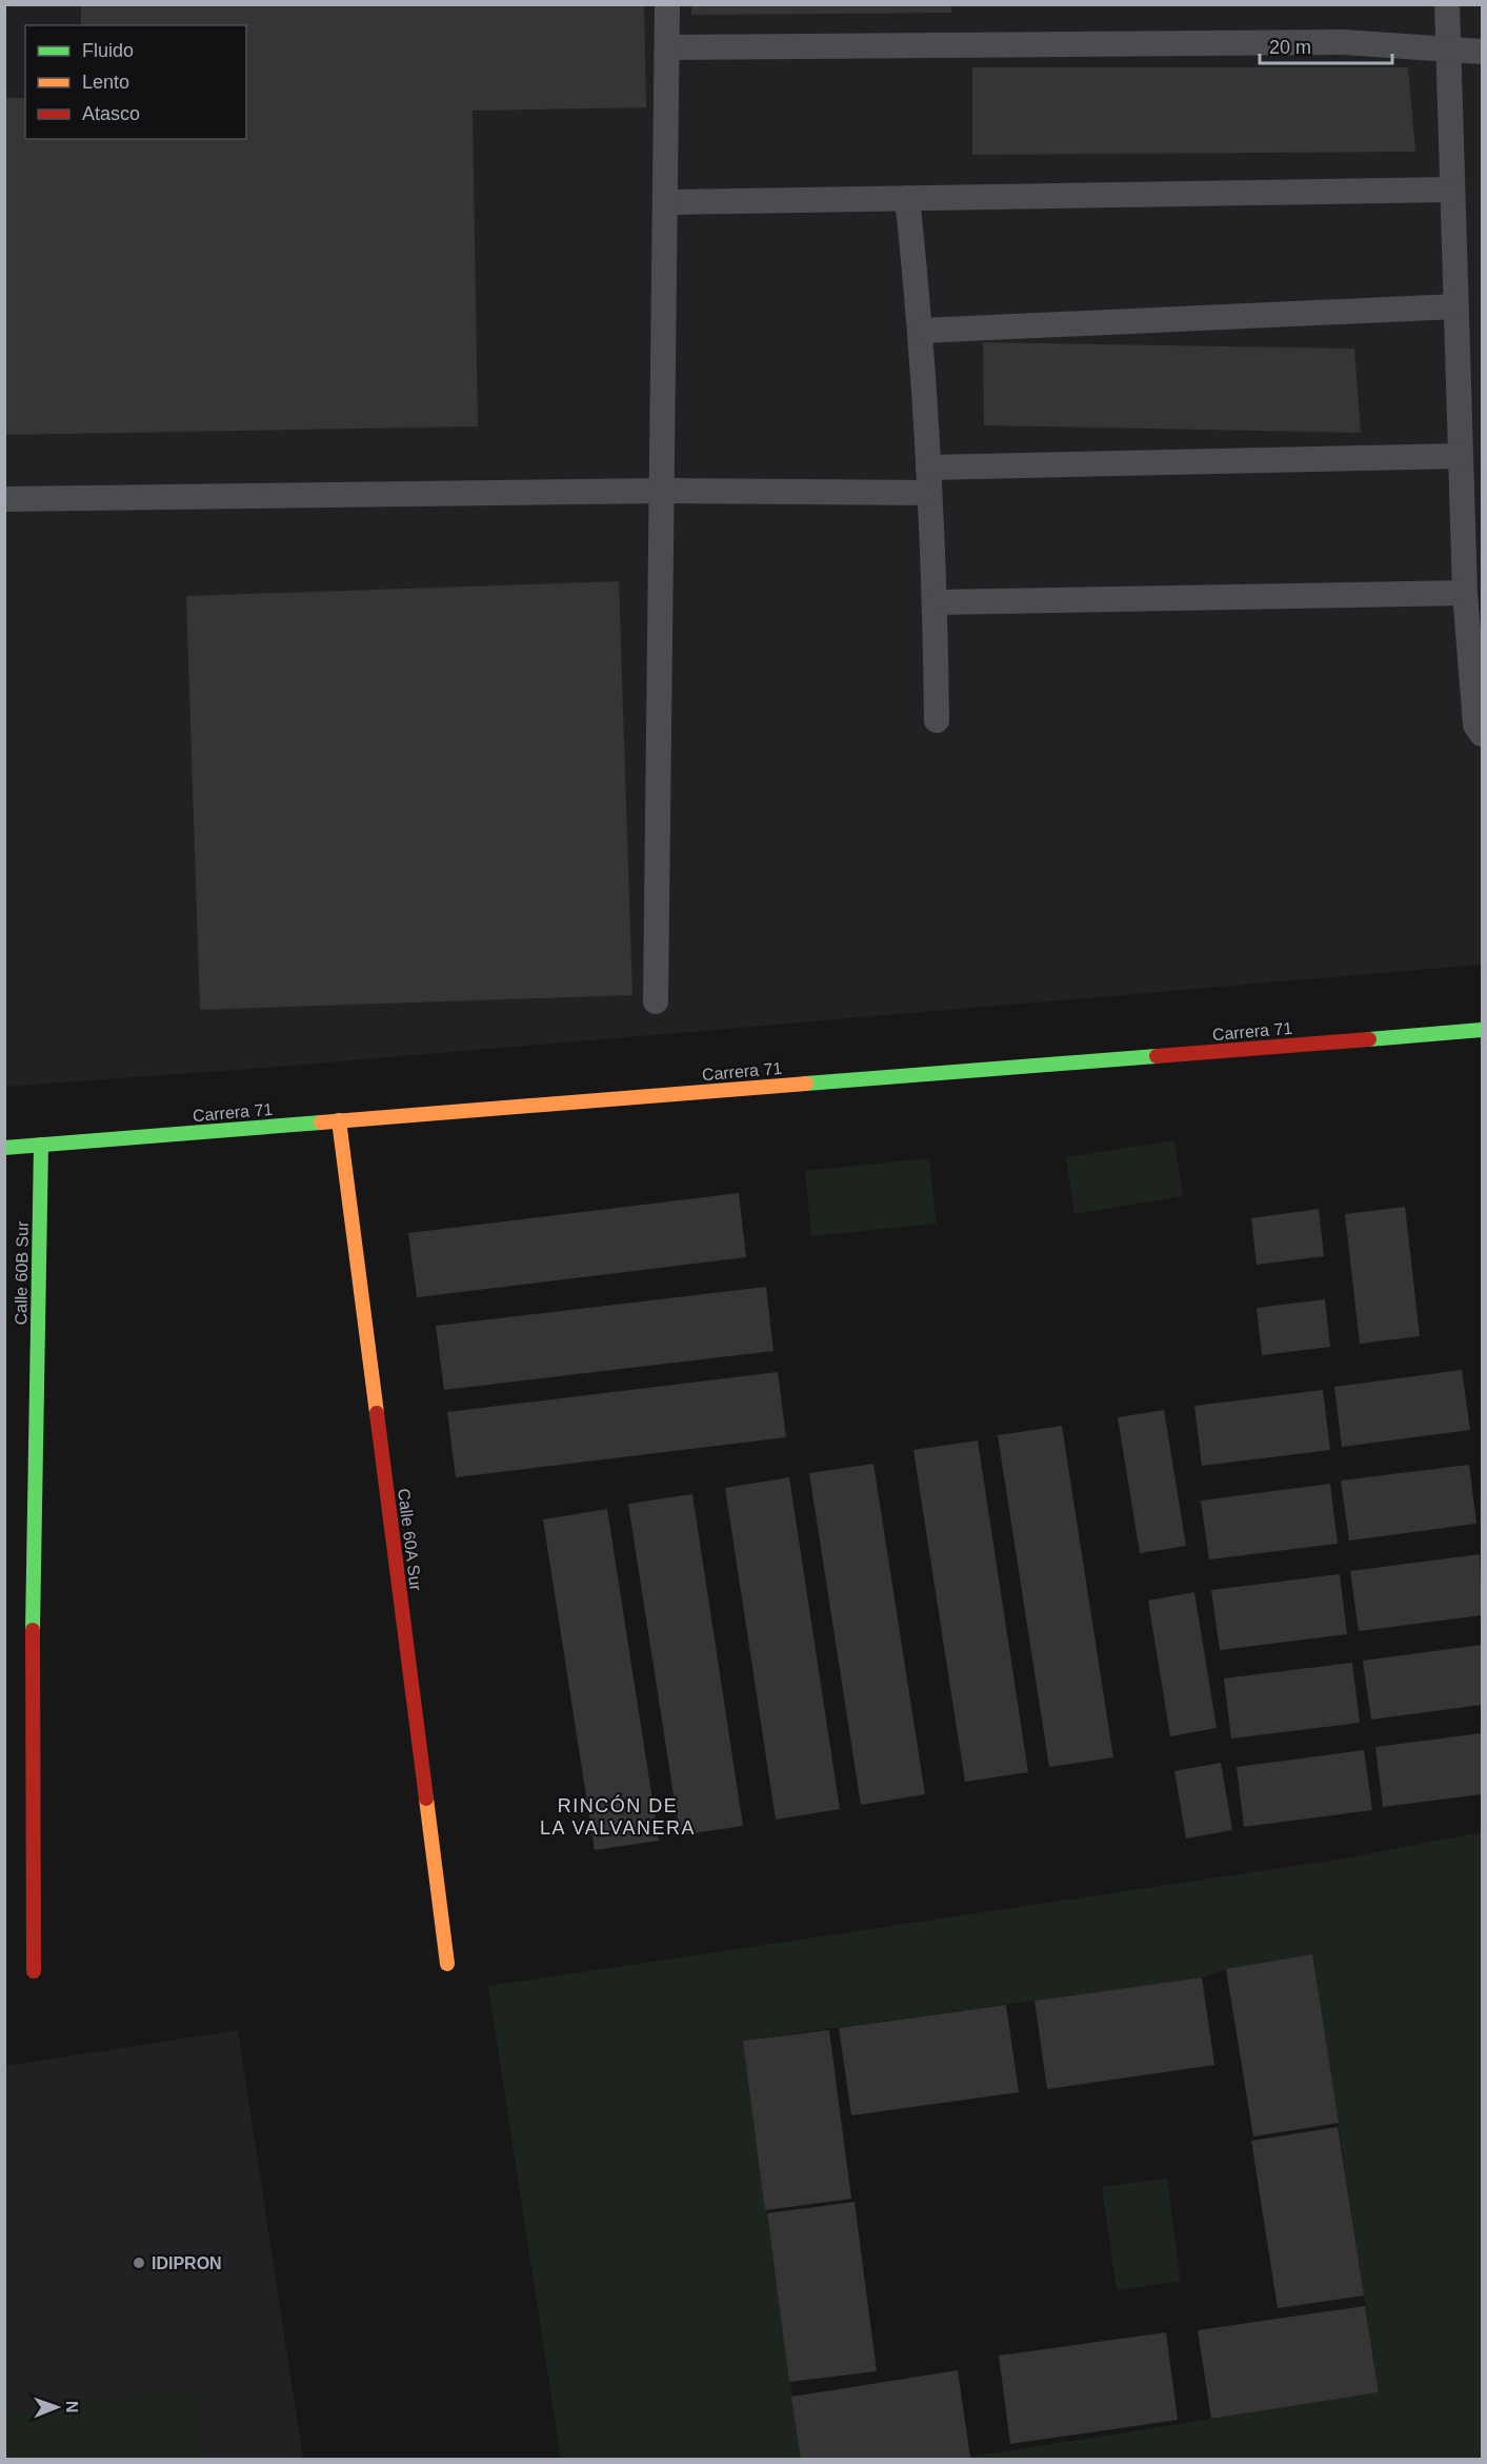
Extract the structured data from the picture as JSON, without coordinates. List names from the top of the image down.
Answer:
{
  "streets": {
    "street": ["Carrera 71", "Calle 60B Sur", "Calle 60A Sur"]
  },
  "crossings": [
    ["Carrera 71", "Calle 60B Sur"],
    ["Carrera 71", "Calle 60A Sur"]
  ],
  "districts": ["RINCÓN DE LA VALVANERA"],
  "places": ["IDIPRON"],
  "legend": ["Fluido", "Lento", "Atasco"],
  "scale_bar": "20 m",
  "north": "right"
}
